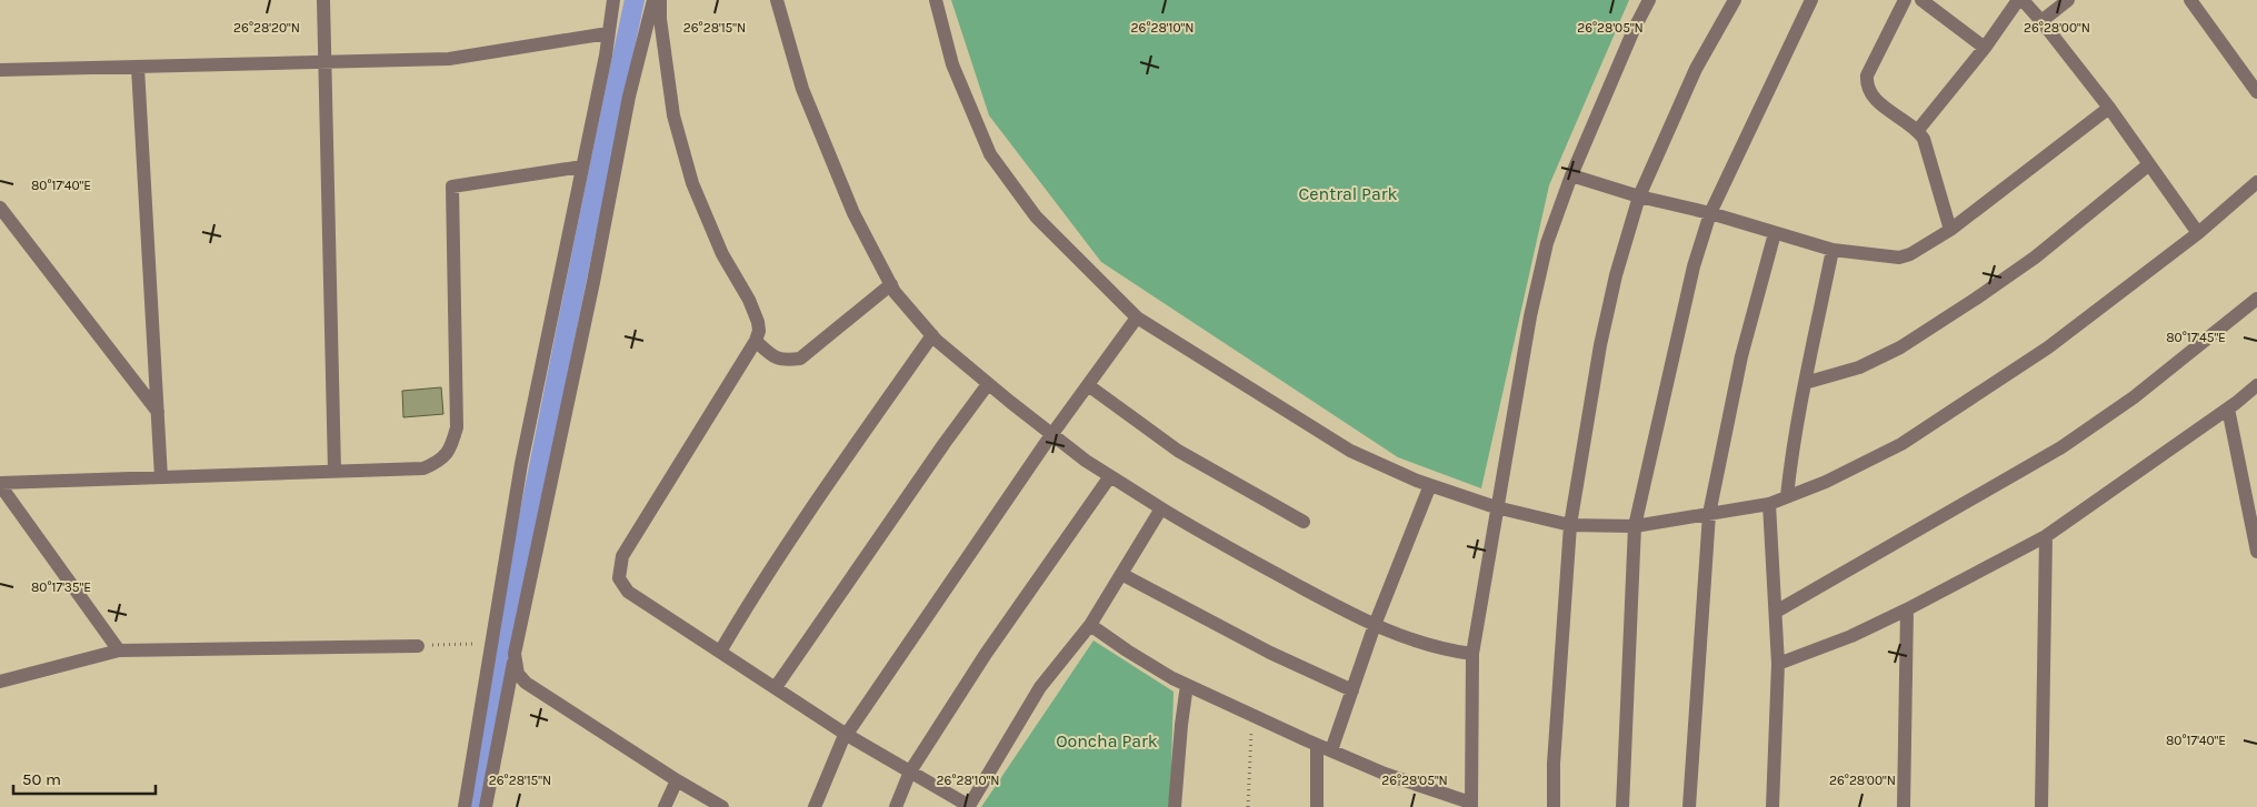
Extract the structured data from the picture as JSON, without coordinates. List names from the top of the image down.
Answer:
{
  "parks": ["Central Park", "Ooncha Park"],
  "scale_bar": "50 m",
  "coordinates": [
    "26°28'20\"N",
    "26°28'15\"N",
    "26°28'10\"N",
    "26°28'05\"N",
    "26°28'00\"N",
    "80°17'40\"E",
    "80°17'45\"E",
    "80°17'35\"E"
  ]
}
